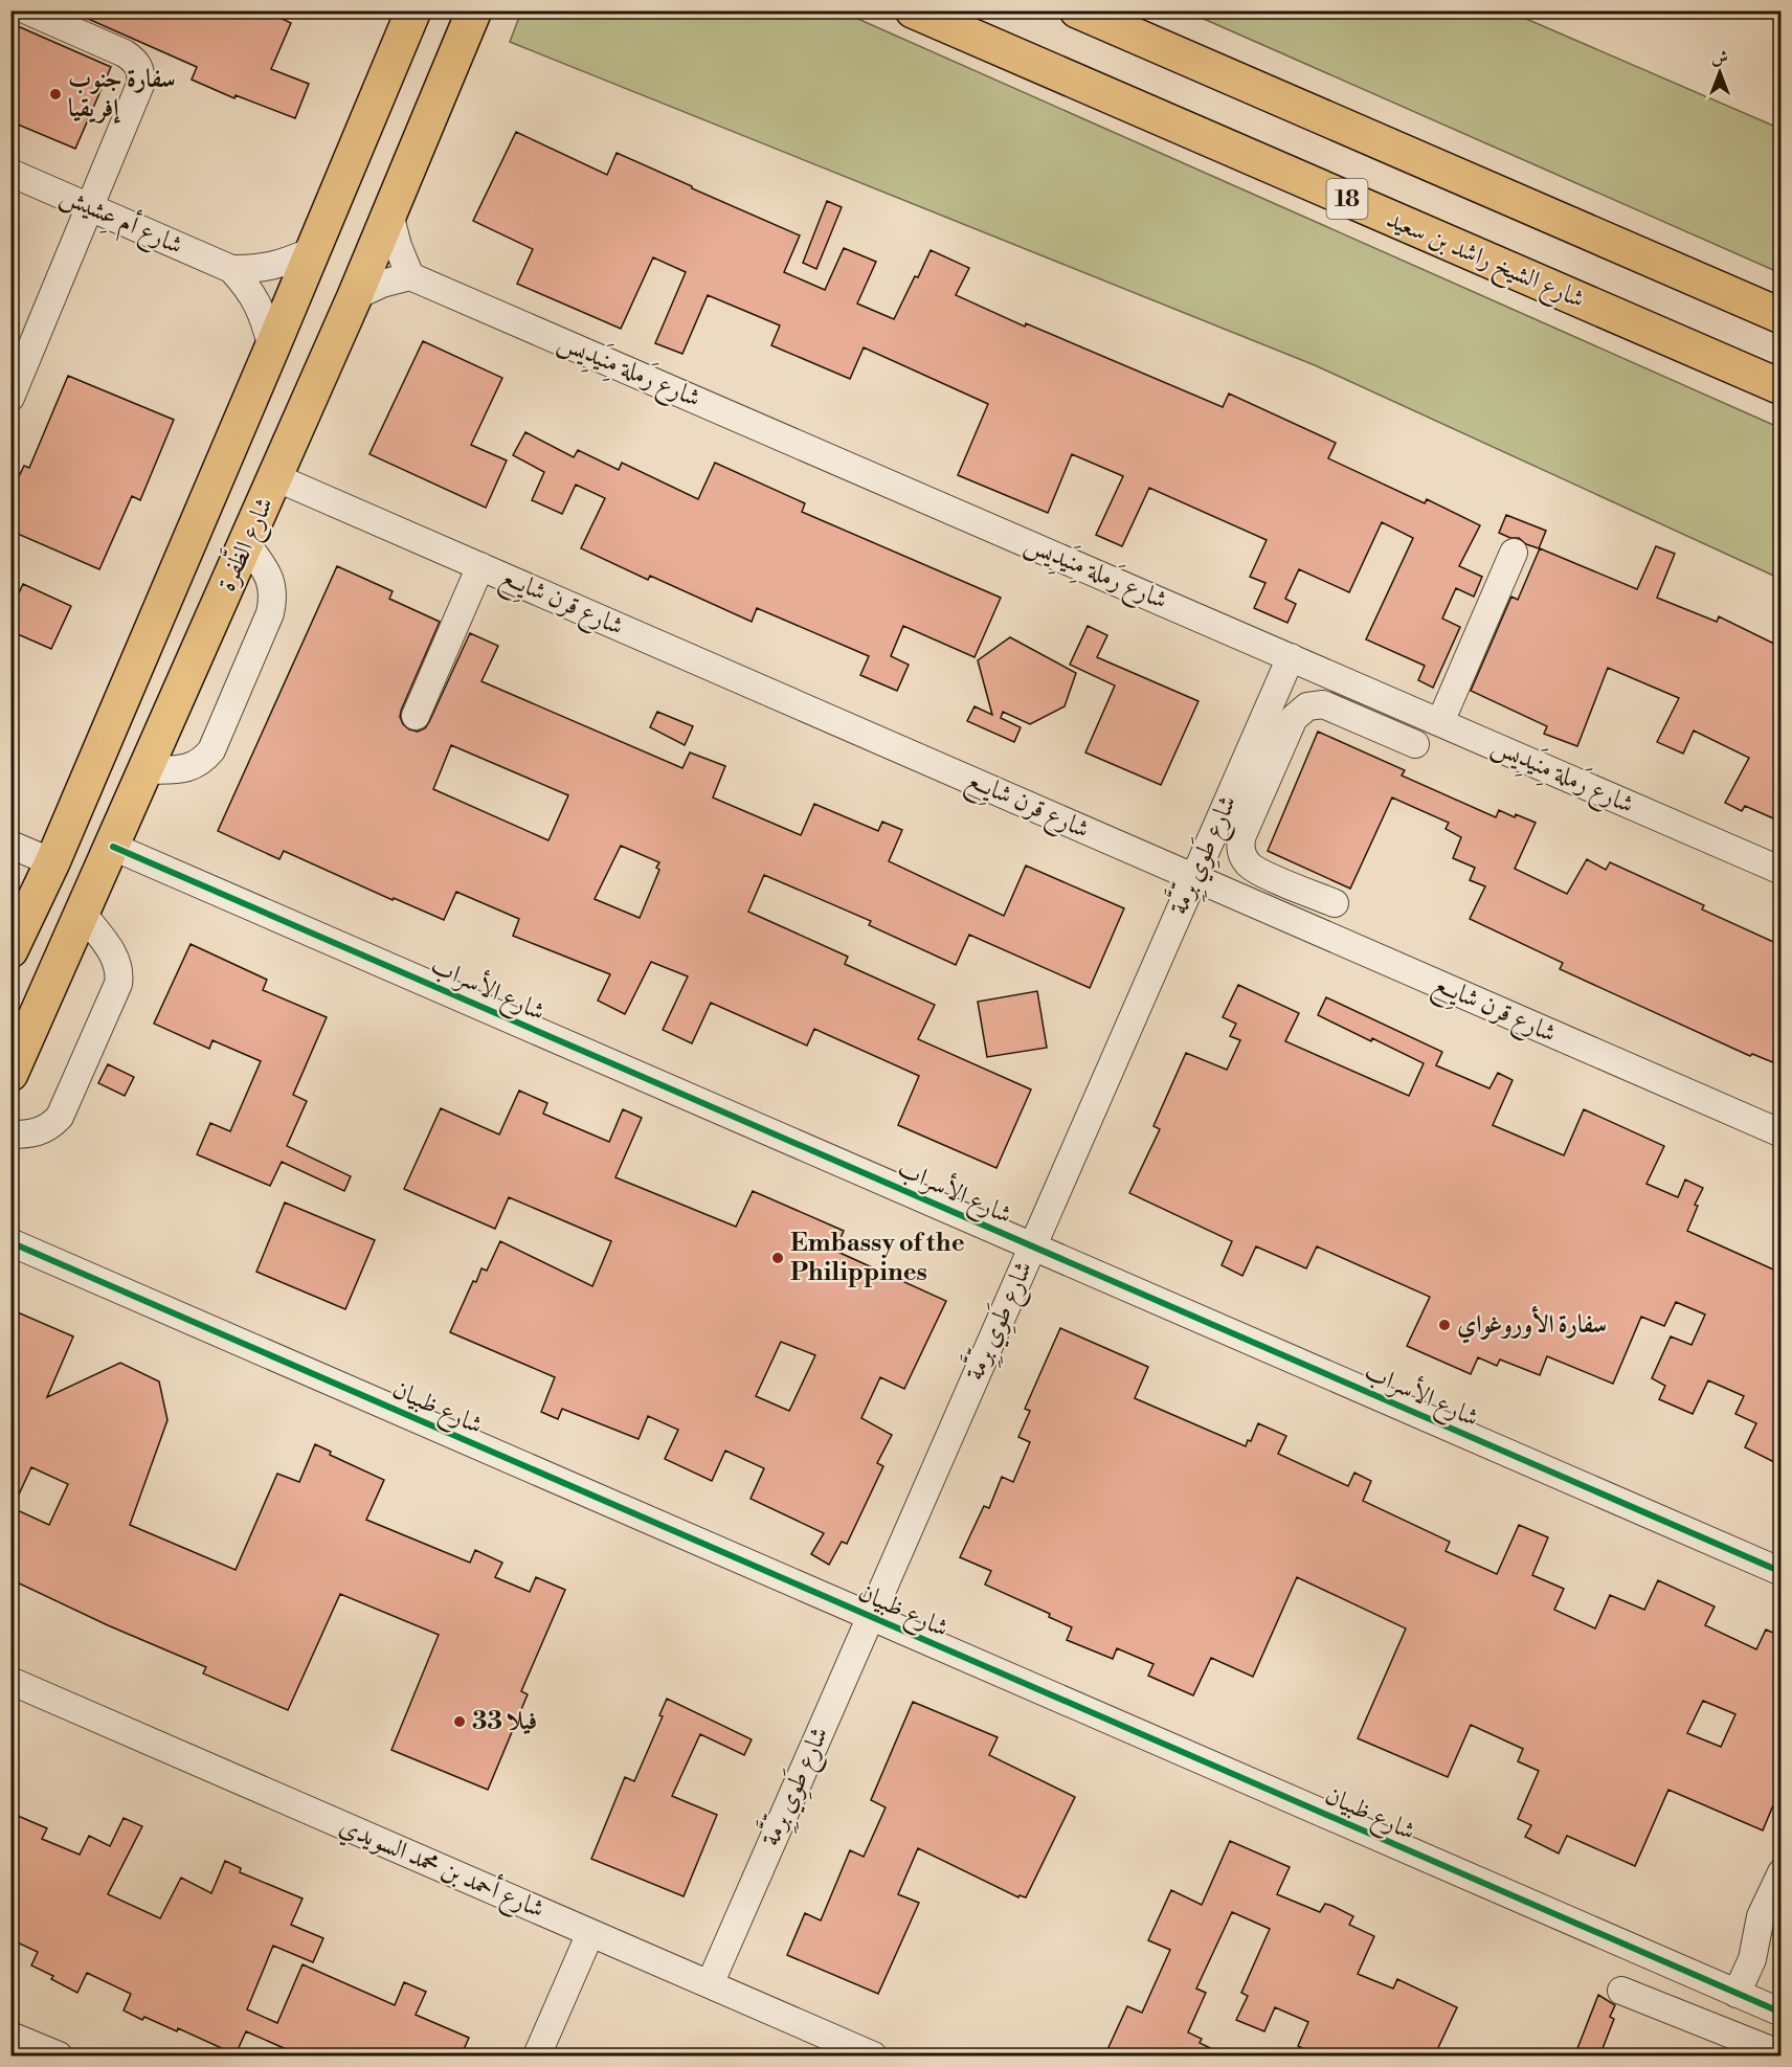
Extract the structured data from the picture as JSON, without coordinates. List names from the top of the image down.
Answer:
{
  "streets": {
    "main road": ["18", "شارع الشيخ راشد بن سعيد", "شارع الظَّفرة"],
    "street": [
      "شارع أم عِشيش",
      "شارع رَملة مِنَيدِيس",
      "شارع قرن شايِع",
      "شارع طَوِي بِرِّمَّة",
      "شارع الأسراب",
      "شارع ظبيان",
      "شارع أحمد بن محمد السويدي"
    ]
  },
  "crossings": [
    ["شارع أم عِشيش", "شارع الظَّفرة"],
    ["شارع رَملة مِنَيدِيس", "شارع طَوِي بِرِّمَّة"],
    ["شارع الظَّفرة", "شارع قرن شايِع"],
    ["شارع الظَّفرة", "شارع الأسراب"],
    ["شارع قرن شايِع", "شارع طَوِي بِرِّمَّة"],
    ["شارع طَوِي بِرِّمَّة", "شارع الأسراب"],
    ["شارع طَوِي بِرِّمَّة", "شارع ظبيان"],
    ["شارع طَوِي بِرِّمَّة", "شارع أحمد بن محمد السويدي"]
  ],
  "places": [
    "سفارة جنوب إفريقيا",
    "Embassy of the Philippines",
    "سفارة الأوروغواي",
    "فيلا 33"
  ],
  "north": "top"
}
